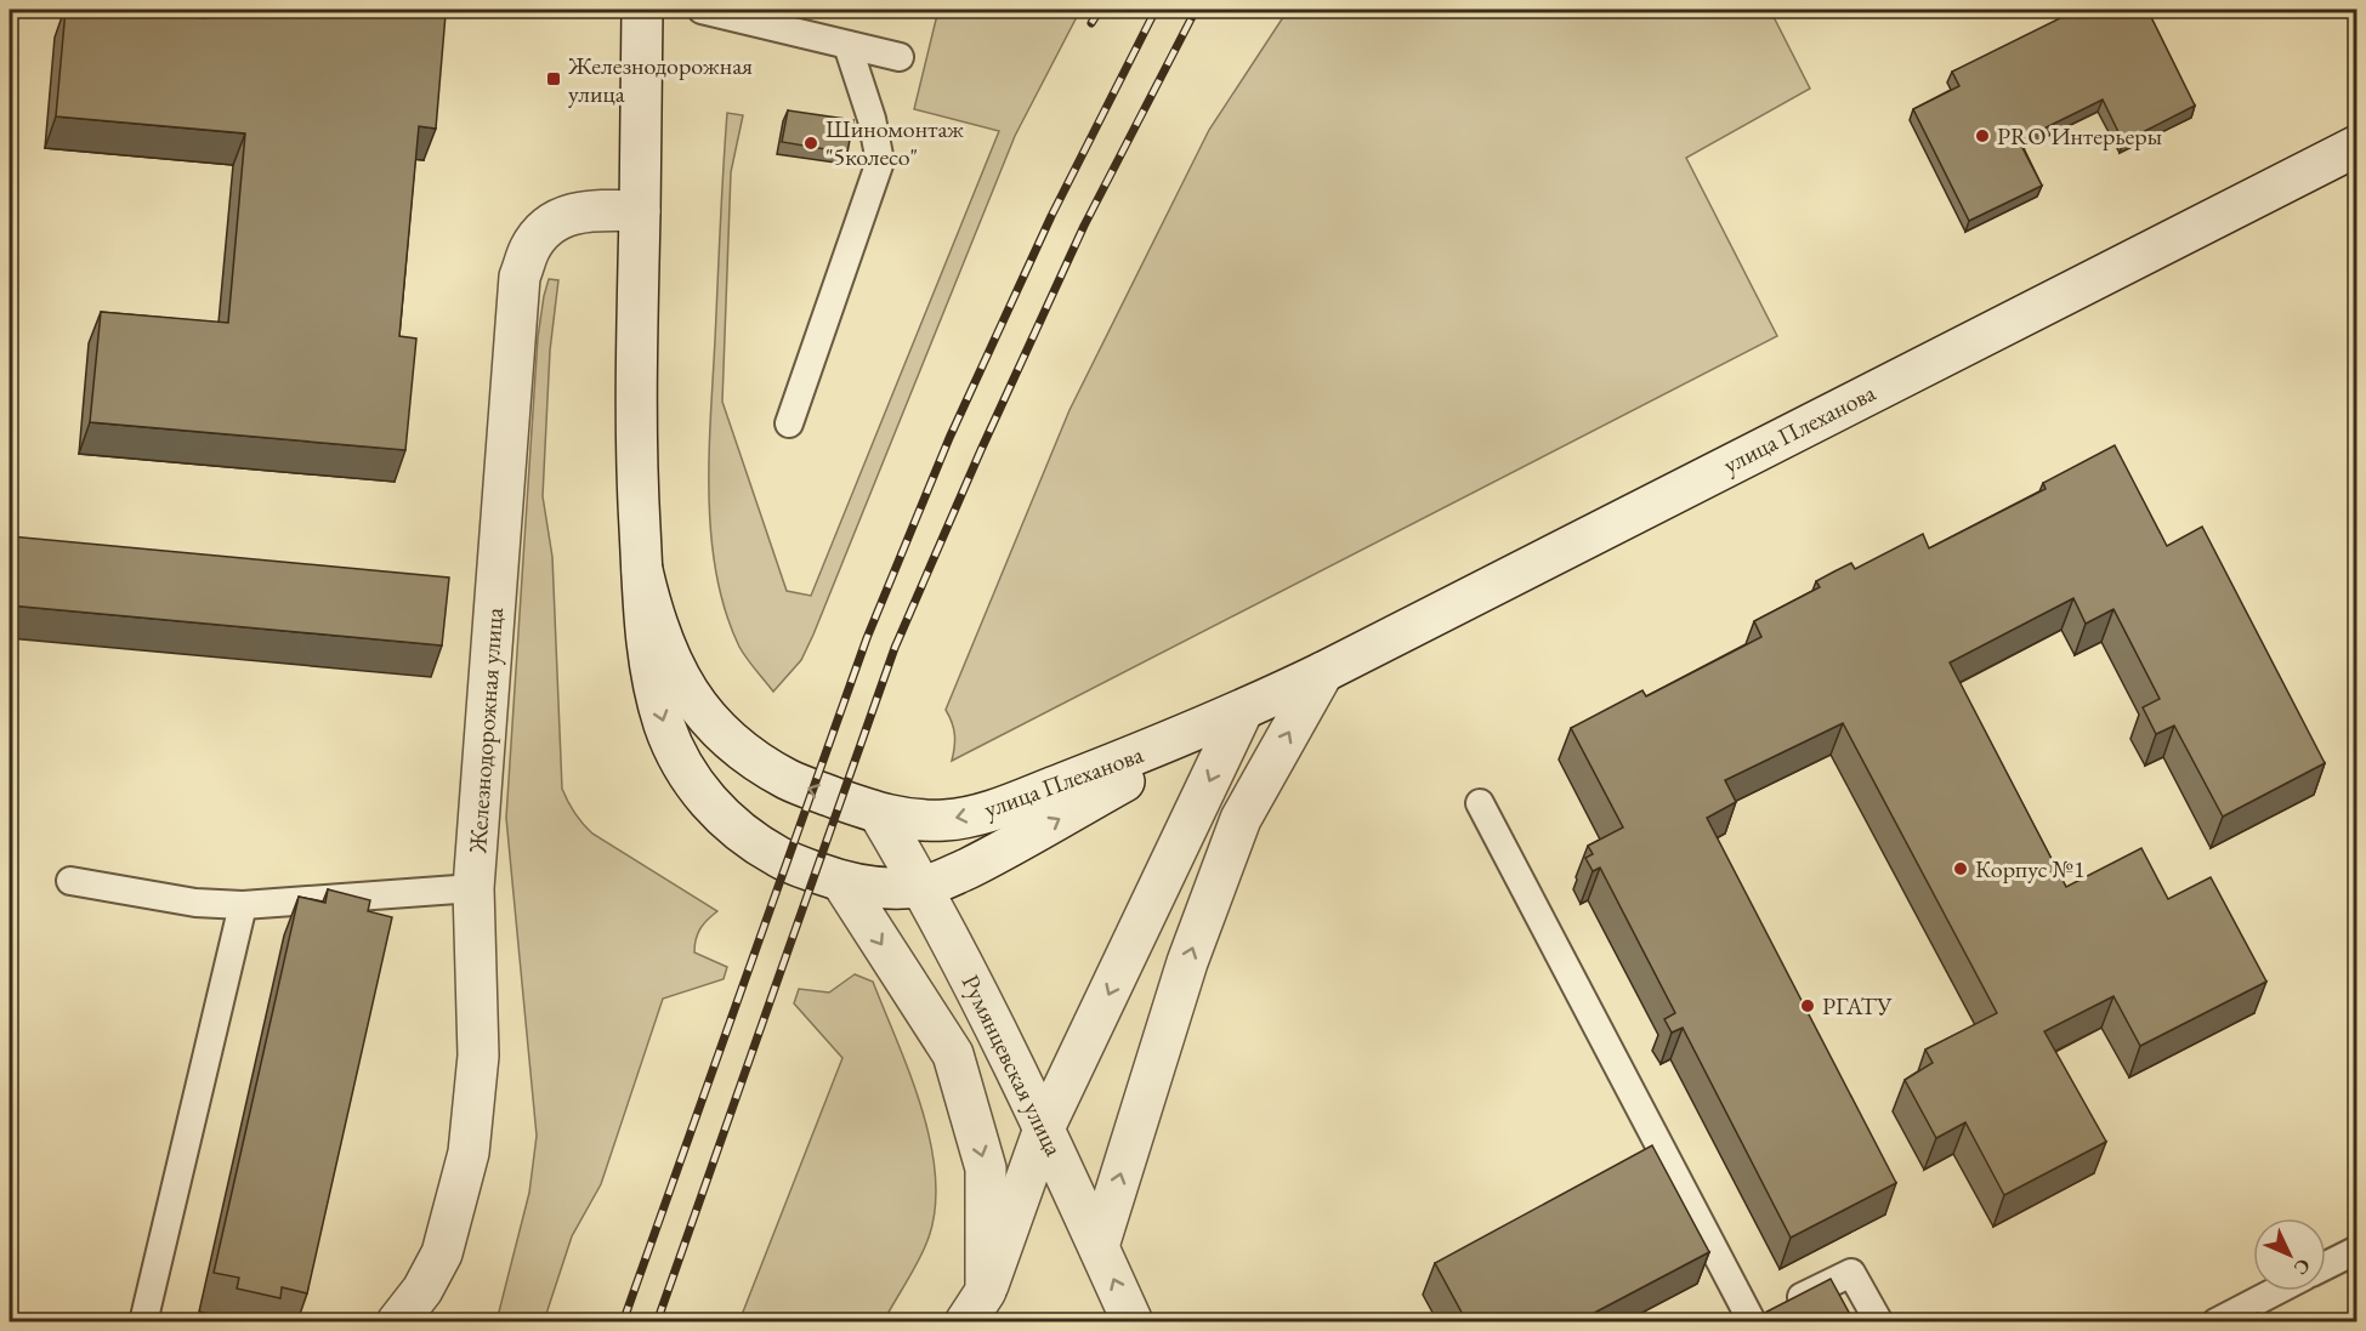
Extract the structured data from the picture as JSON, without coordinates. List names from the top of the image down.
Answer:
{
  "streets": {
    "street": ["улица Плеханова", "Железнодорожная улица", "Румянцевская улица"]
  },
  "crossings": [
    ["улица Плеханова", "Румянцевская улица"]
  ],
  "places": {
    "transit": ["Железнодорожная улица"],
    "other": [
      "PRO Интерьеры",
      "Шиномонтаж \"5колесо\"",
      "Корпус №1",
      "РГАТУ"
    ]
  },
  "north": "bottom right"
}
